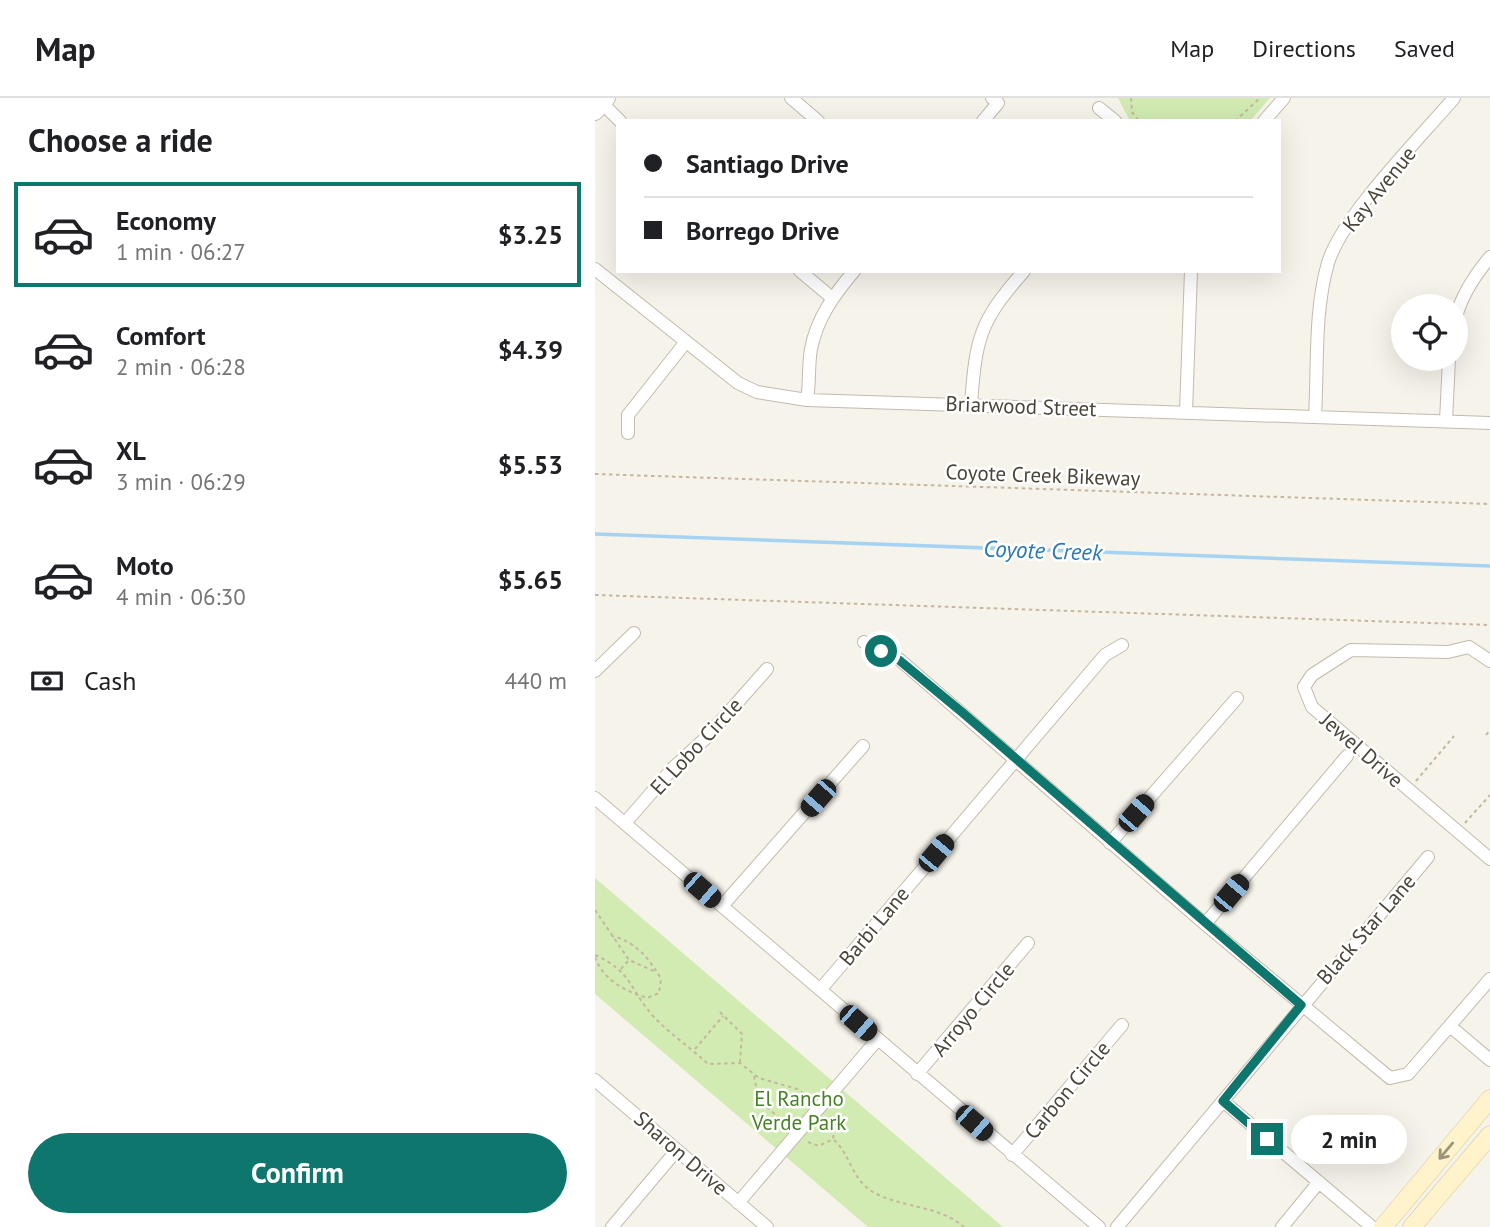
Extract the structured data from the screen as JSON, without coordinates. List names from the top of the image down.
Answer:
{
  "streets": {
    "street": [
      "Kay Avenue",
      "Briarwood Street",
      "El Lobo Circle",
      "Jewel Drive",
      "Barbi Lane",
      "Black Star Lane",
      "Arroyo Circle",
      "Carbon Circle",
      "Sharon Drive"
    ],
    "path": ["Coyote Creek Bikeway"]
  },
  "crossings": [
    ["Kay Avenue", "Briarwood Street"]
  ],
  "water": ["Coyote Creek"],
  "parks": ["El Rancho Verde Park"],
  "page": {
    "header": "Map",
    "nav": ["Map", "Directions", "Saved"],
    "heading": "Choose a ride",
    "banner": ["Santiago Drive", "Borrego Drive"],
    "list": [
      {
        "name": "Economy",
        "note": "1 min · 06:27",
        "value": "$3.25"
      },
      {
        "name": "Comfort",
        "note": "2 min · 06:28",
        "value": "$4.39"
      },
      {
        "name": "XL",
        "note": "3 min · 06:29",
        "value": "$5.53"
      },
      {
        "name": "Moto",
        "note": "4 min · 06:30",
        "value": "$5.65"
      }
    ],
    "pay": ["Cash", "440 m"],
    "bubble": "2 min",
    "buttons": "Confirm"
  }
}
